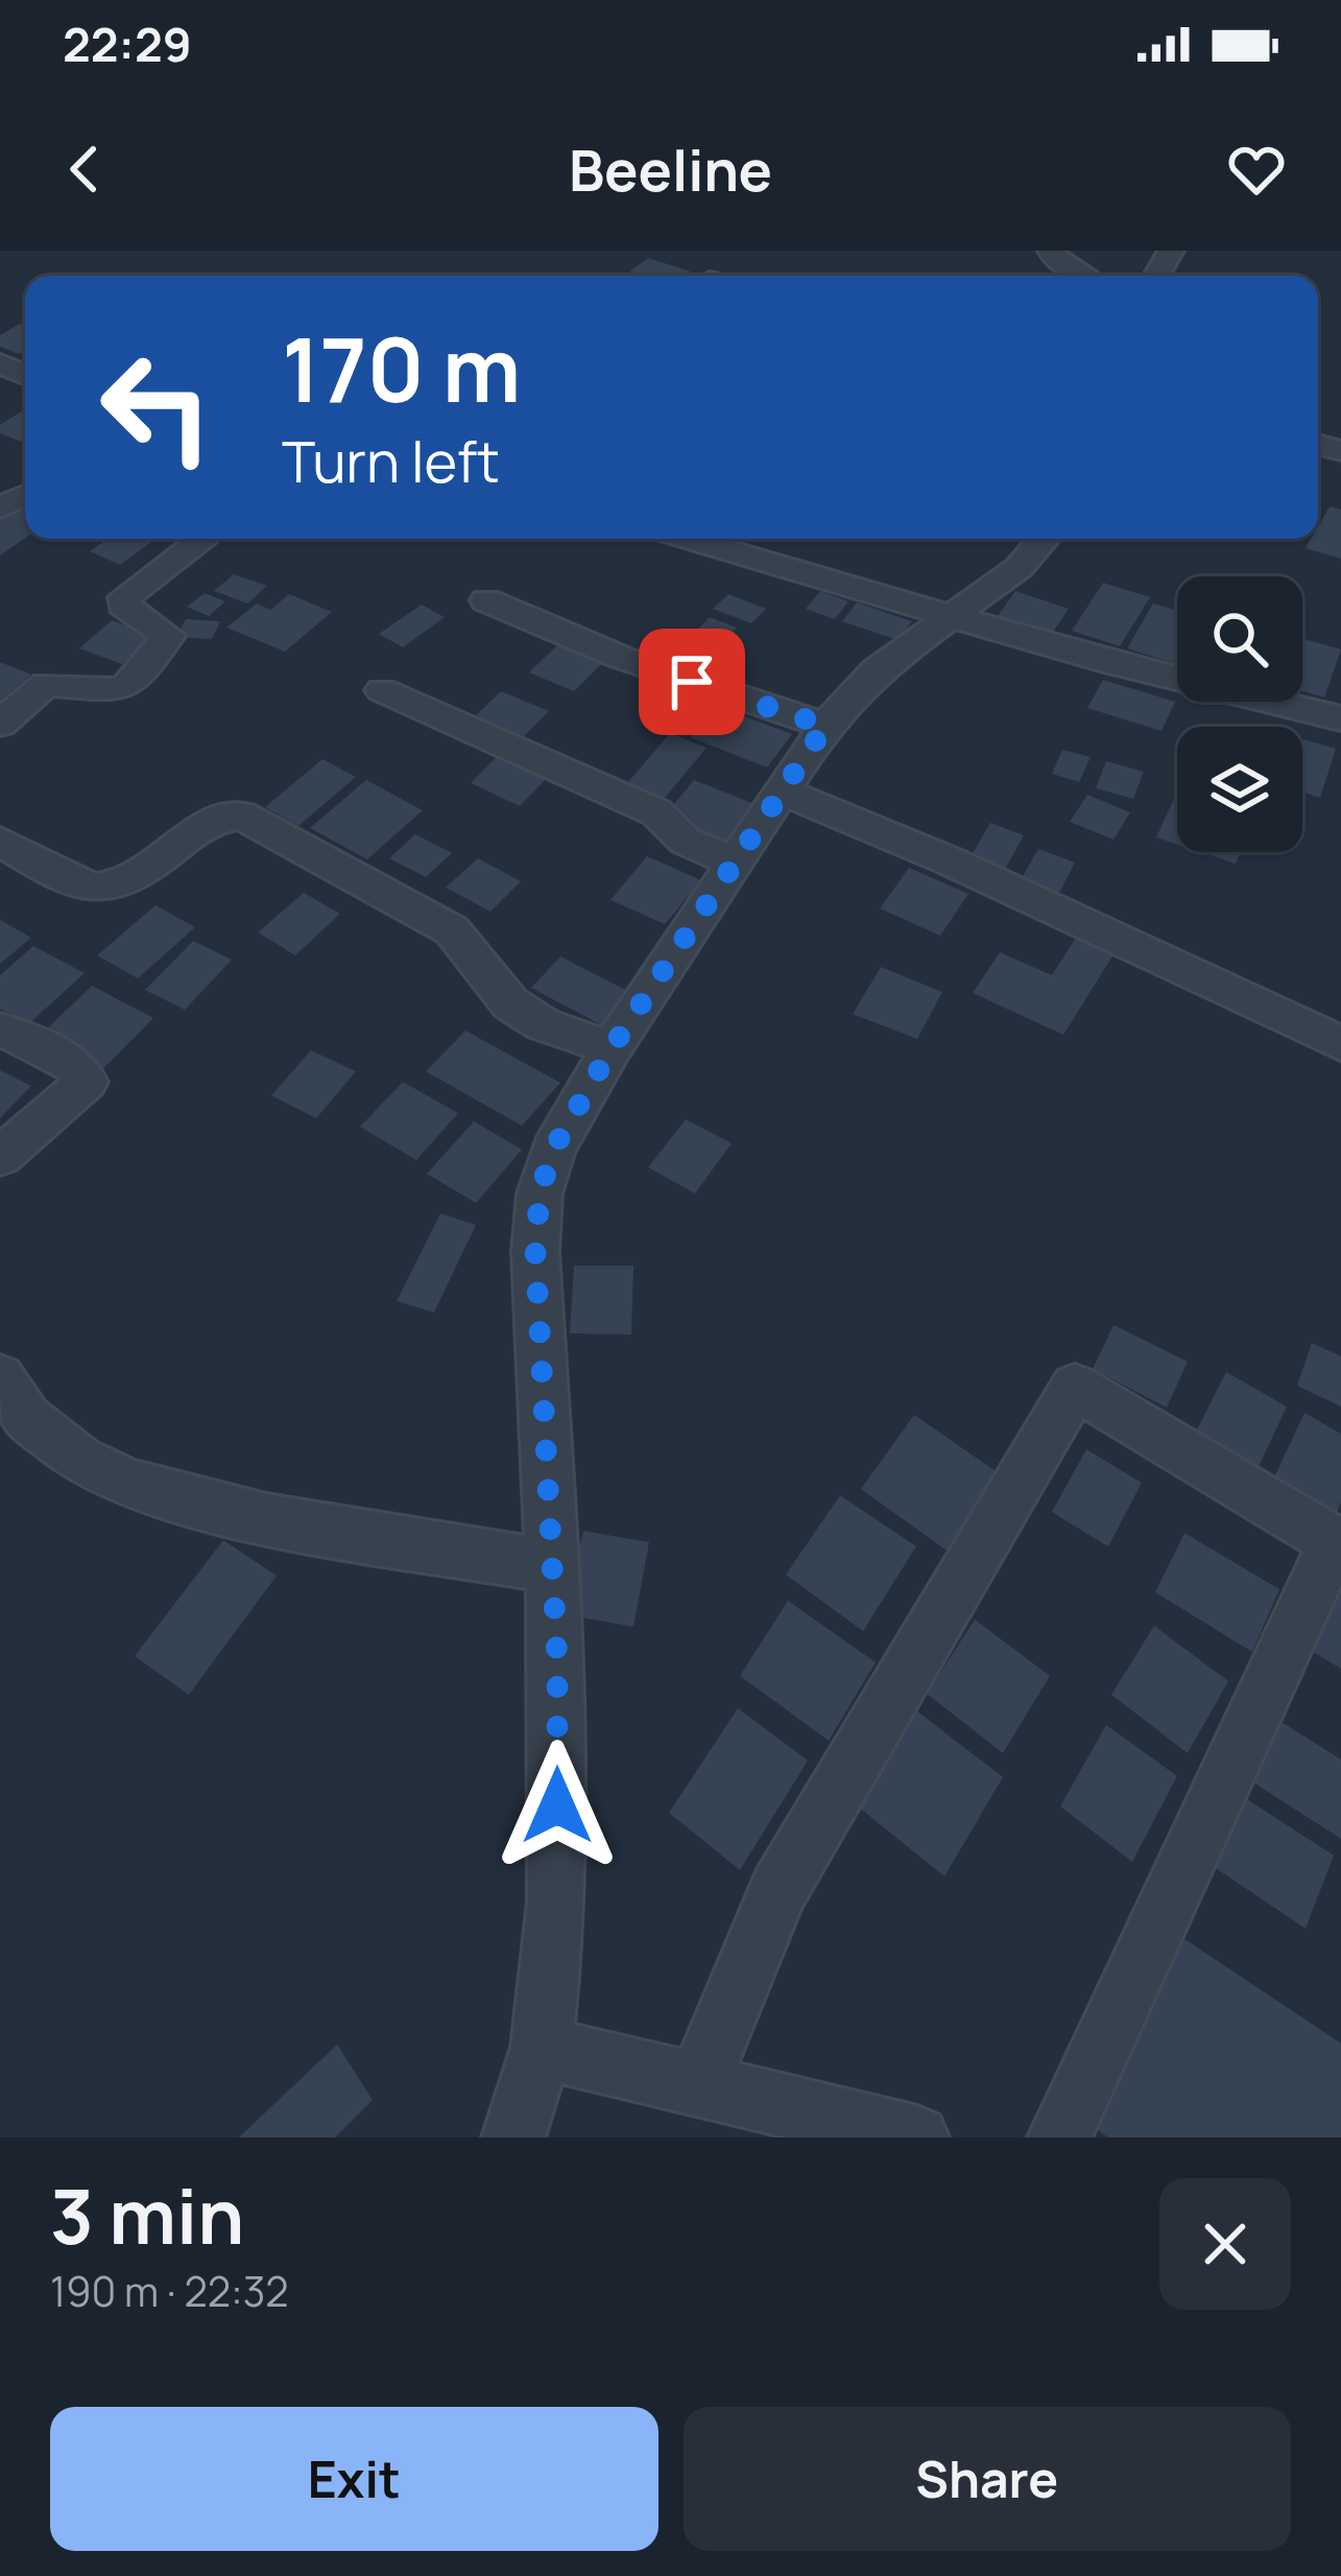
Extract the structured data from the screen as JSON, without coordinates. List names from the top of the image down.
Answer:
{
  "page": {
    "status": "22:29",
    "header": "Beeline",
    "turn": ["170 m", "Turn left"],
    "heading": ["3 min", "190 m · 22:32"],
    "buttons": ["Exit", "Share"]
  }
}
